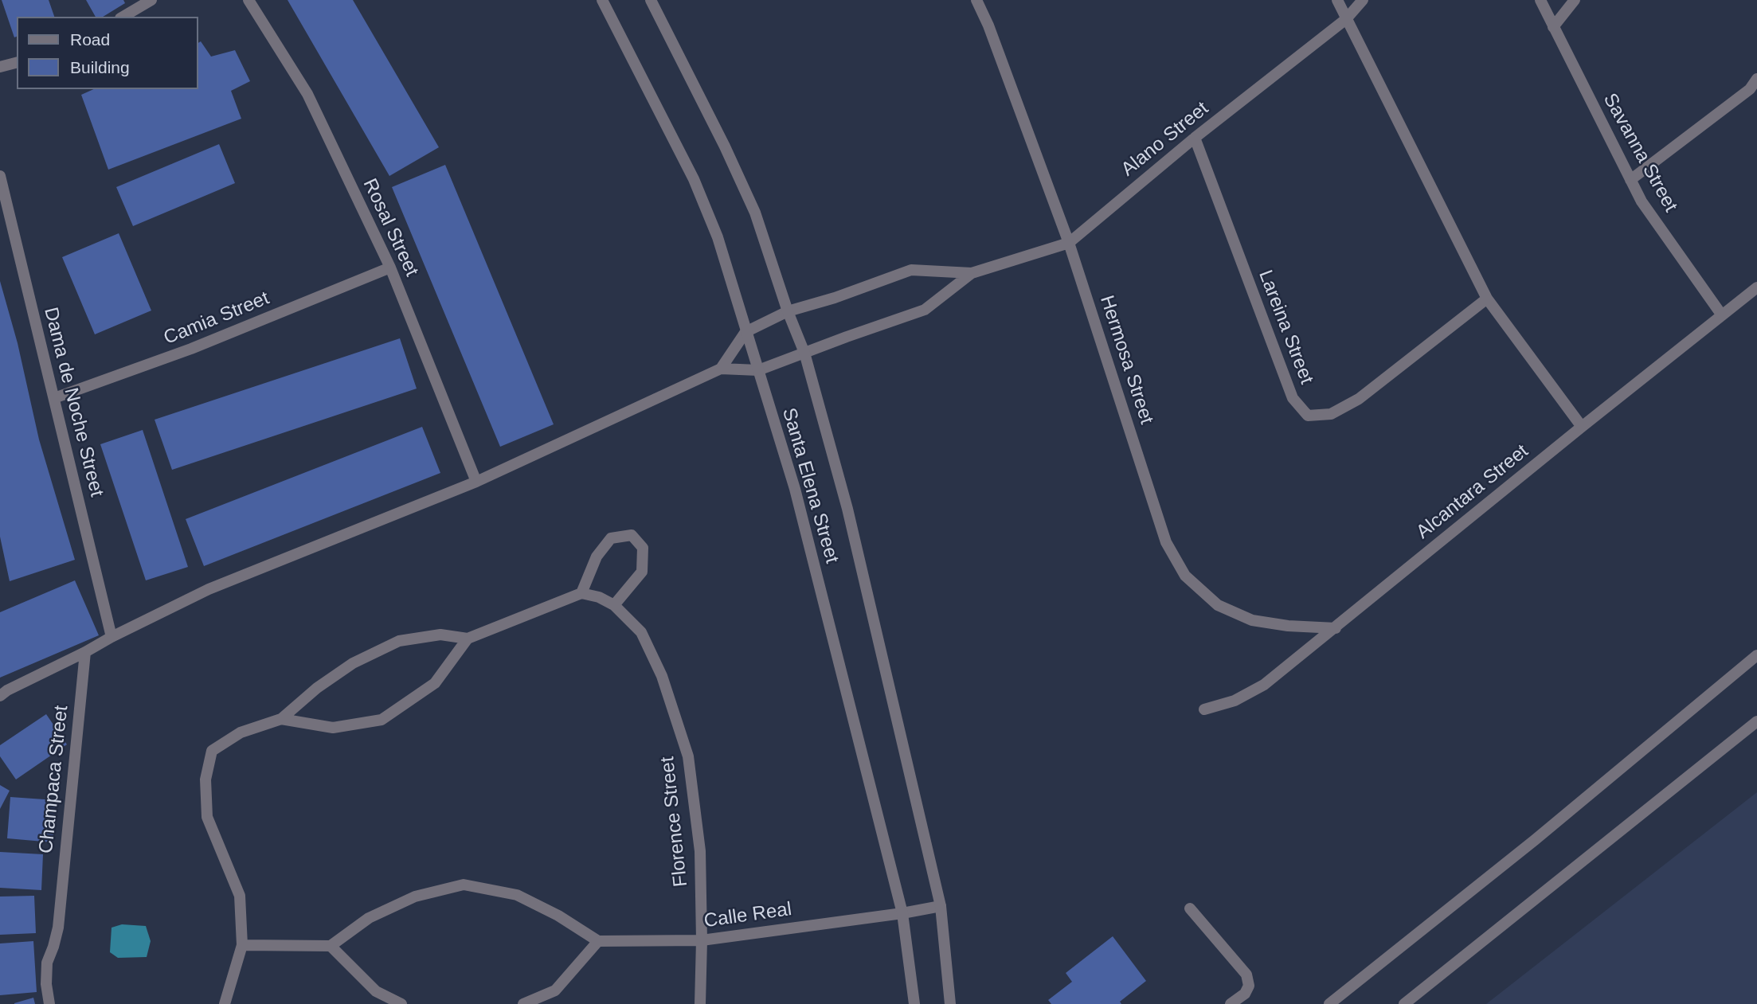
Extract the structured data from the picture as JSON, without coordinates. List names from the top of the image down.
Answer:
{
  "streets": {
    "street": [
      "Alano Street",
      "Savanna Street",
      "Rosal Street",
      "Camia Street",
      "Lareina Street",
      "Hermosa Street",
      "Dama de Noche Street",
      "Santa Elena Street",
      "Alcantara Street",
      "Champaca Street",
      "Florence Street",
      "Calle Real"
    ]
  },
  "crossings": [
    ["Alano Street", "Lareina Street"],
    ["Alano Street", "Hermosa Street"],
    ["Savanna Street", "Alcantara Street"],
    ["Rosal Street", "Camia Street"],
    ["Camia Street", "Dama de Noche Street"],
    ["Hermosa Street", "Alcantara Street"],
    ["Santa Elena Street", "Calle Real"],
    ["Florence Street", "Calle Real"]
  ],
  "legend": ["Road", "Building"]
}
